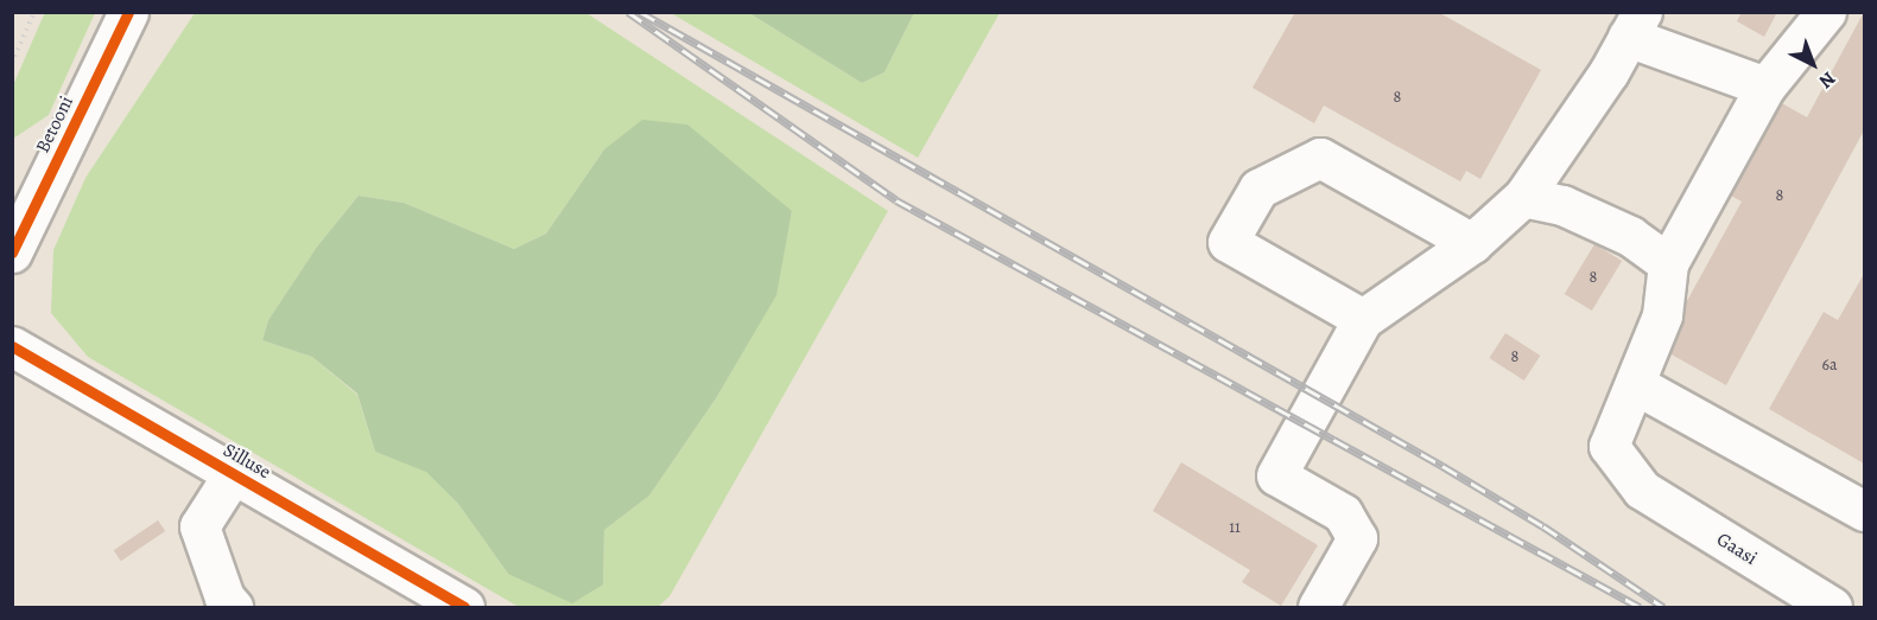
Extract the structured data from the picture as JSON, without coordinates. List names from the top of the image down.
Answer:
{
  "streets": {
    "street": ["Betooni", "Silluse", "Gaasi"]
  },
  "house_numbers": [
    "8",
    "8",
    "8",
    "8",
    "6a",
    "11"
  ],
  "north": "bottom right"
}
